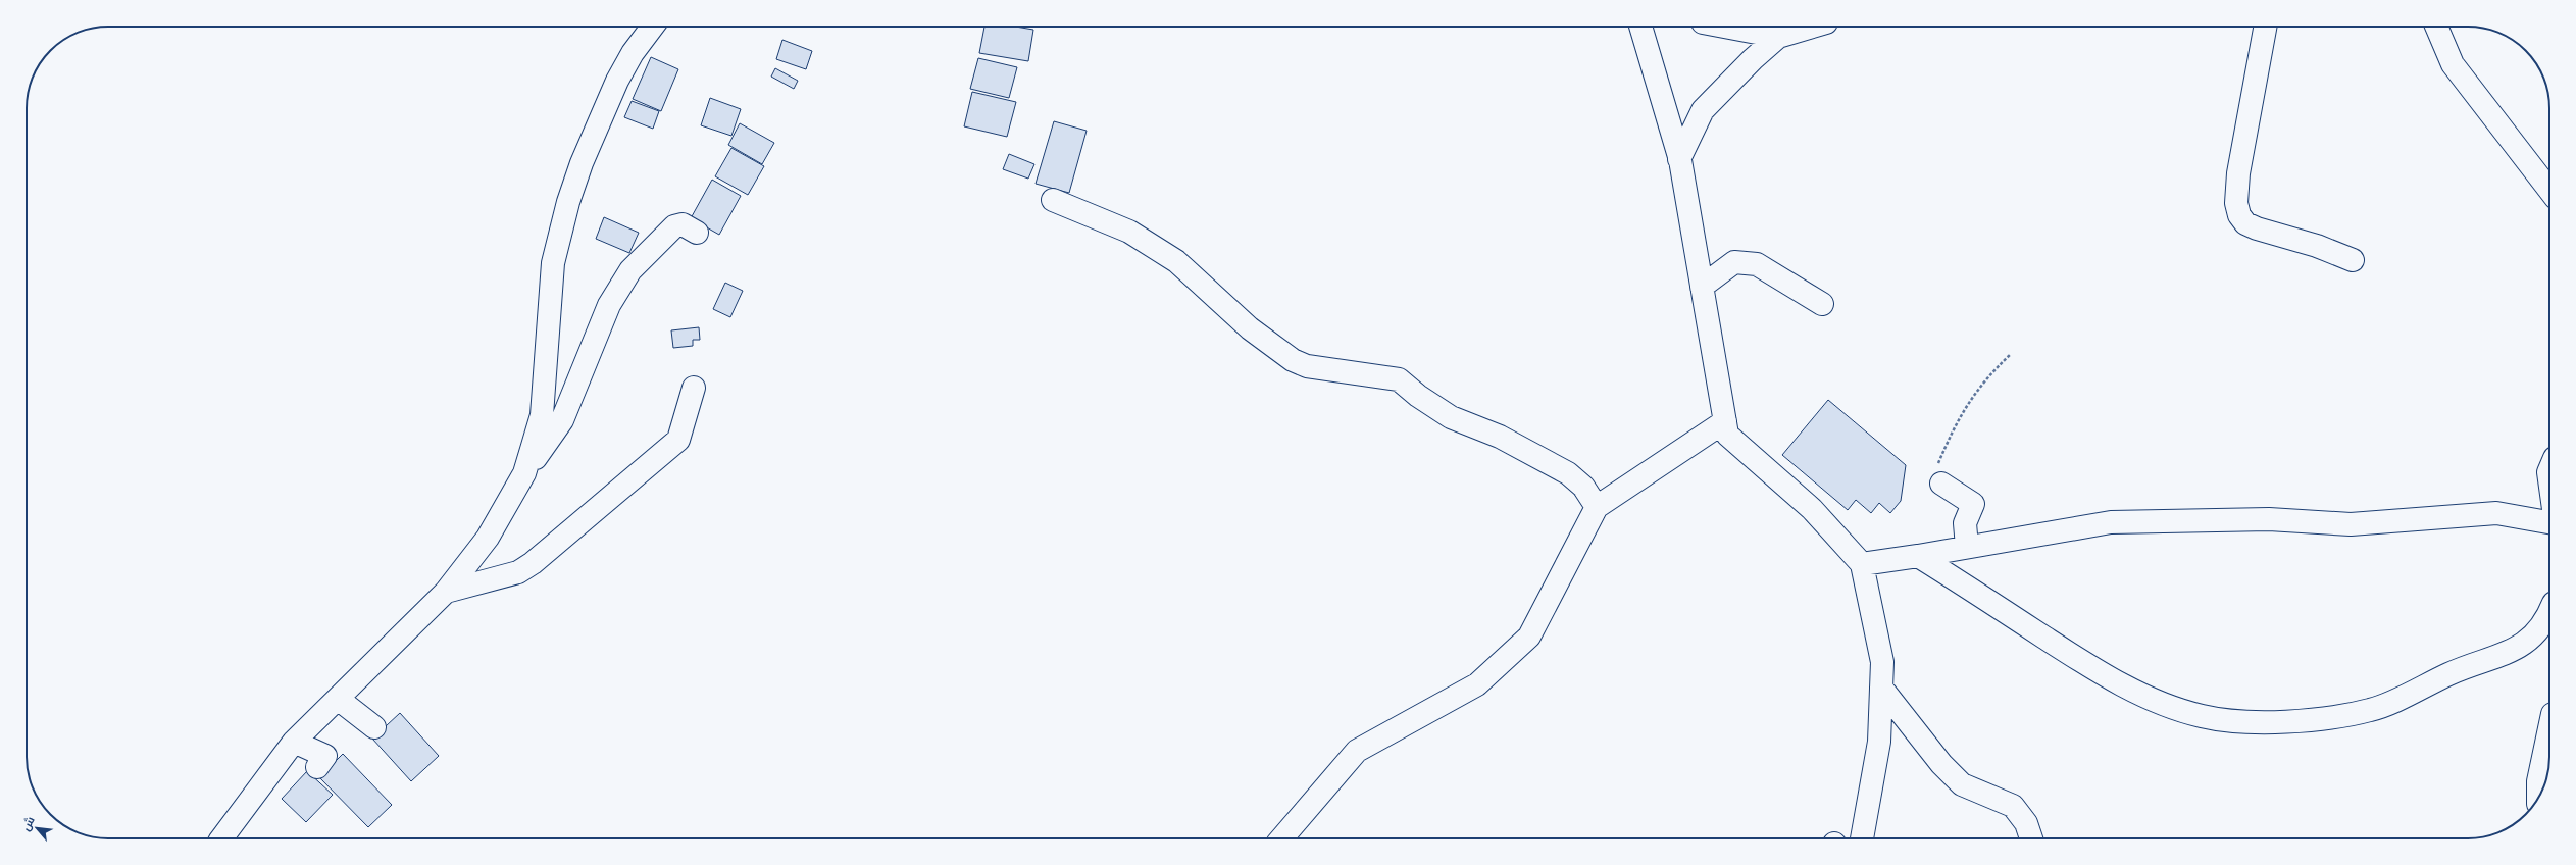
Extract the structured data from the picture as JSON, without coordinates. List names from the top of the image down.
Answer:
{
  "north": "top left"
}
